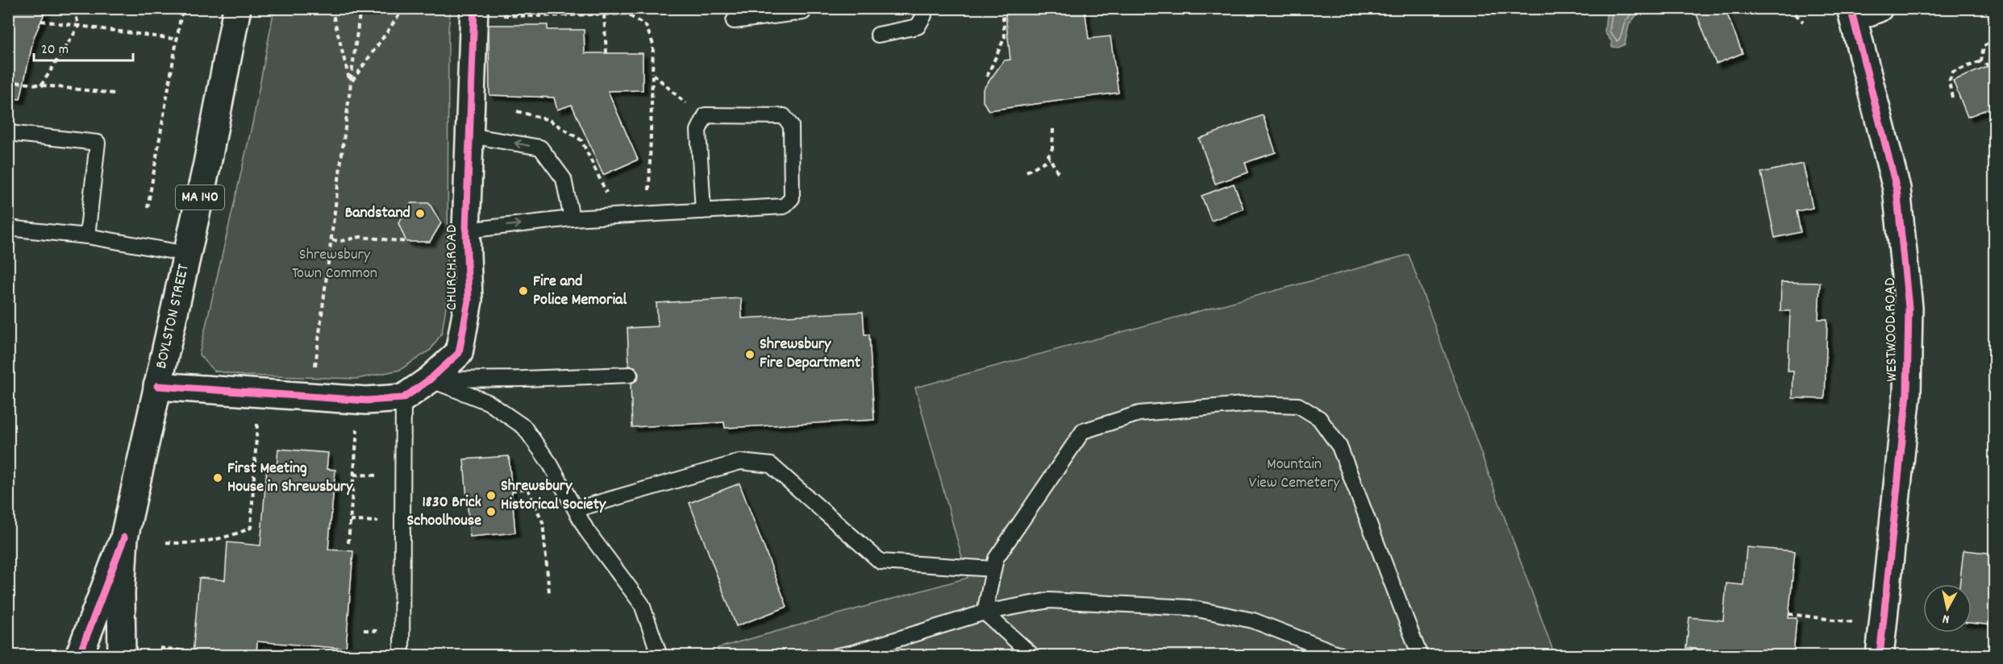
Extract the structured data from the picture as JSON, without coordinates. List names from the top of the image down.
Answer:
{
  "streets": {
    "street": [
      "MA 140",
      "CHURCH ROAD",
      "BOYLSTON STREET",
      "WESTWOOD ROAD"
    ]
  },
  "parks": ["Shrewsbury Town Common", "Mountain View Cemetery"],
  "places": [
    "Bandstand",
    "Fire and Police Memorial",
    "Shrewsbury Fire Department",
    "First Meeting House in Shrewsbury",
    "Shrewsbury Historical Society",
    "1830 Brick Schoolhouse"
  ],
  "scale_bar": "20 m",
  "north": "bottom"
}
